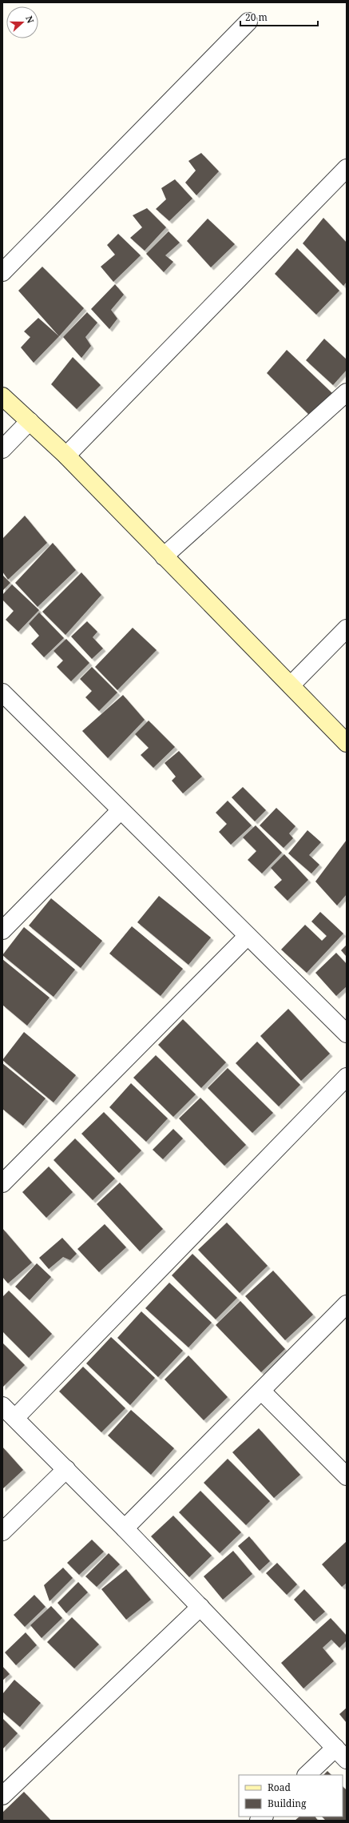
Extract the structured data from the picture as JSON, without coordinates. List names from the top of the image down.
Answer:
{
  "legend": ["Road", "Building"],
  "scale_bar": "20 m",
  "north": "right"
}
